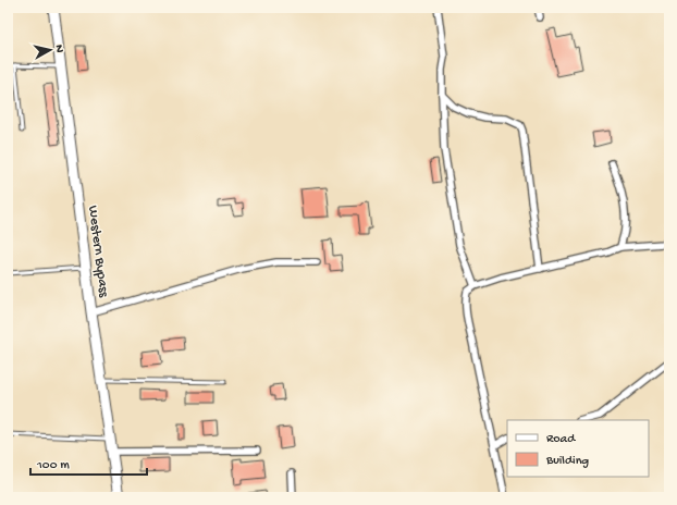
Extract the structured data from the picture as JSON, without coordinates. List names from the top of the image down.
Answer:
{
  "streets": {
    "main road": ["Western Bypass"]
  },
  "legend": ["Road", "Building"],
  "scale_bar": "100 m",
  "north": "right"
}
